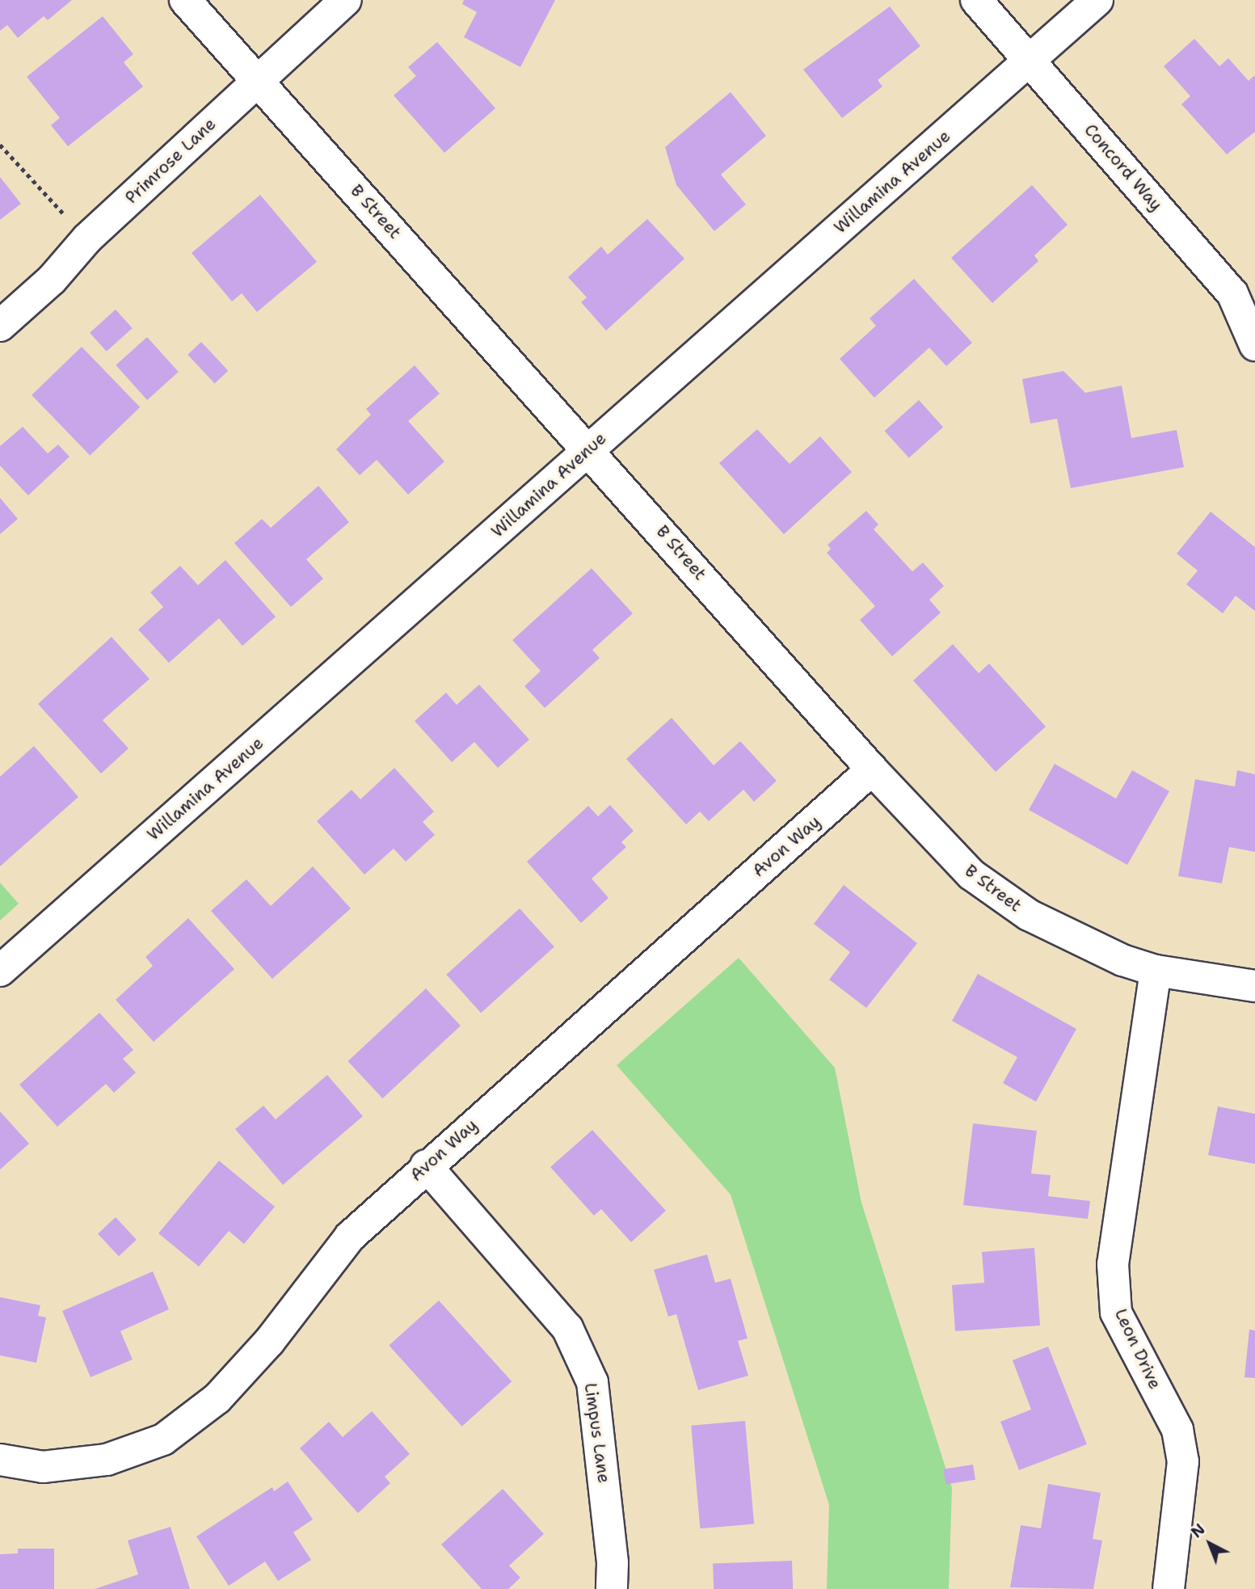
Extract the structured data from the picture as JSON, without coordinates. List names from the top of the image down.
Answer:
{
  "streets": {
    "street": [
      "Primrose Lane",
      "Concord Way",
      "Willamina Avenue",
      "B Street",
      "Avon Way",
      "Leon Drive",
      "Limpus Lane"
    ]
  },
  "crossings": [
    ["Primrose Lane", "B Street"],
    ["Concord Way", "Willamina Avenue"],
    ["Willamina Avenue", "B Street"],
    ["B Street", "Avon Way"],
    ["B Street", "Leon Drive"],
    ["Avon Way", "Limpus Lane"]
  ],
  "north": "top left"
}
